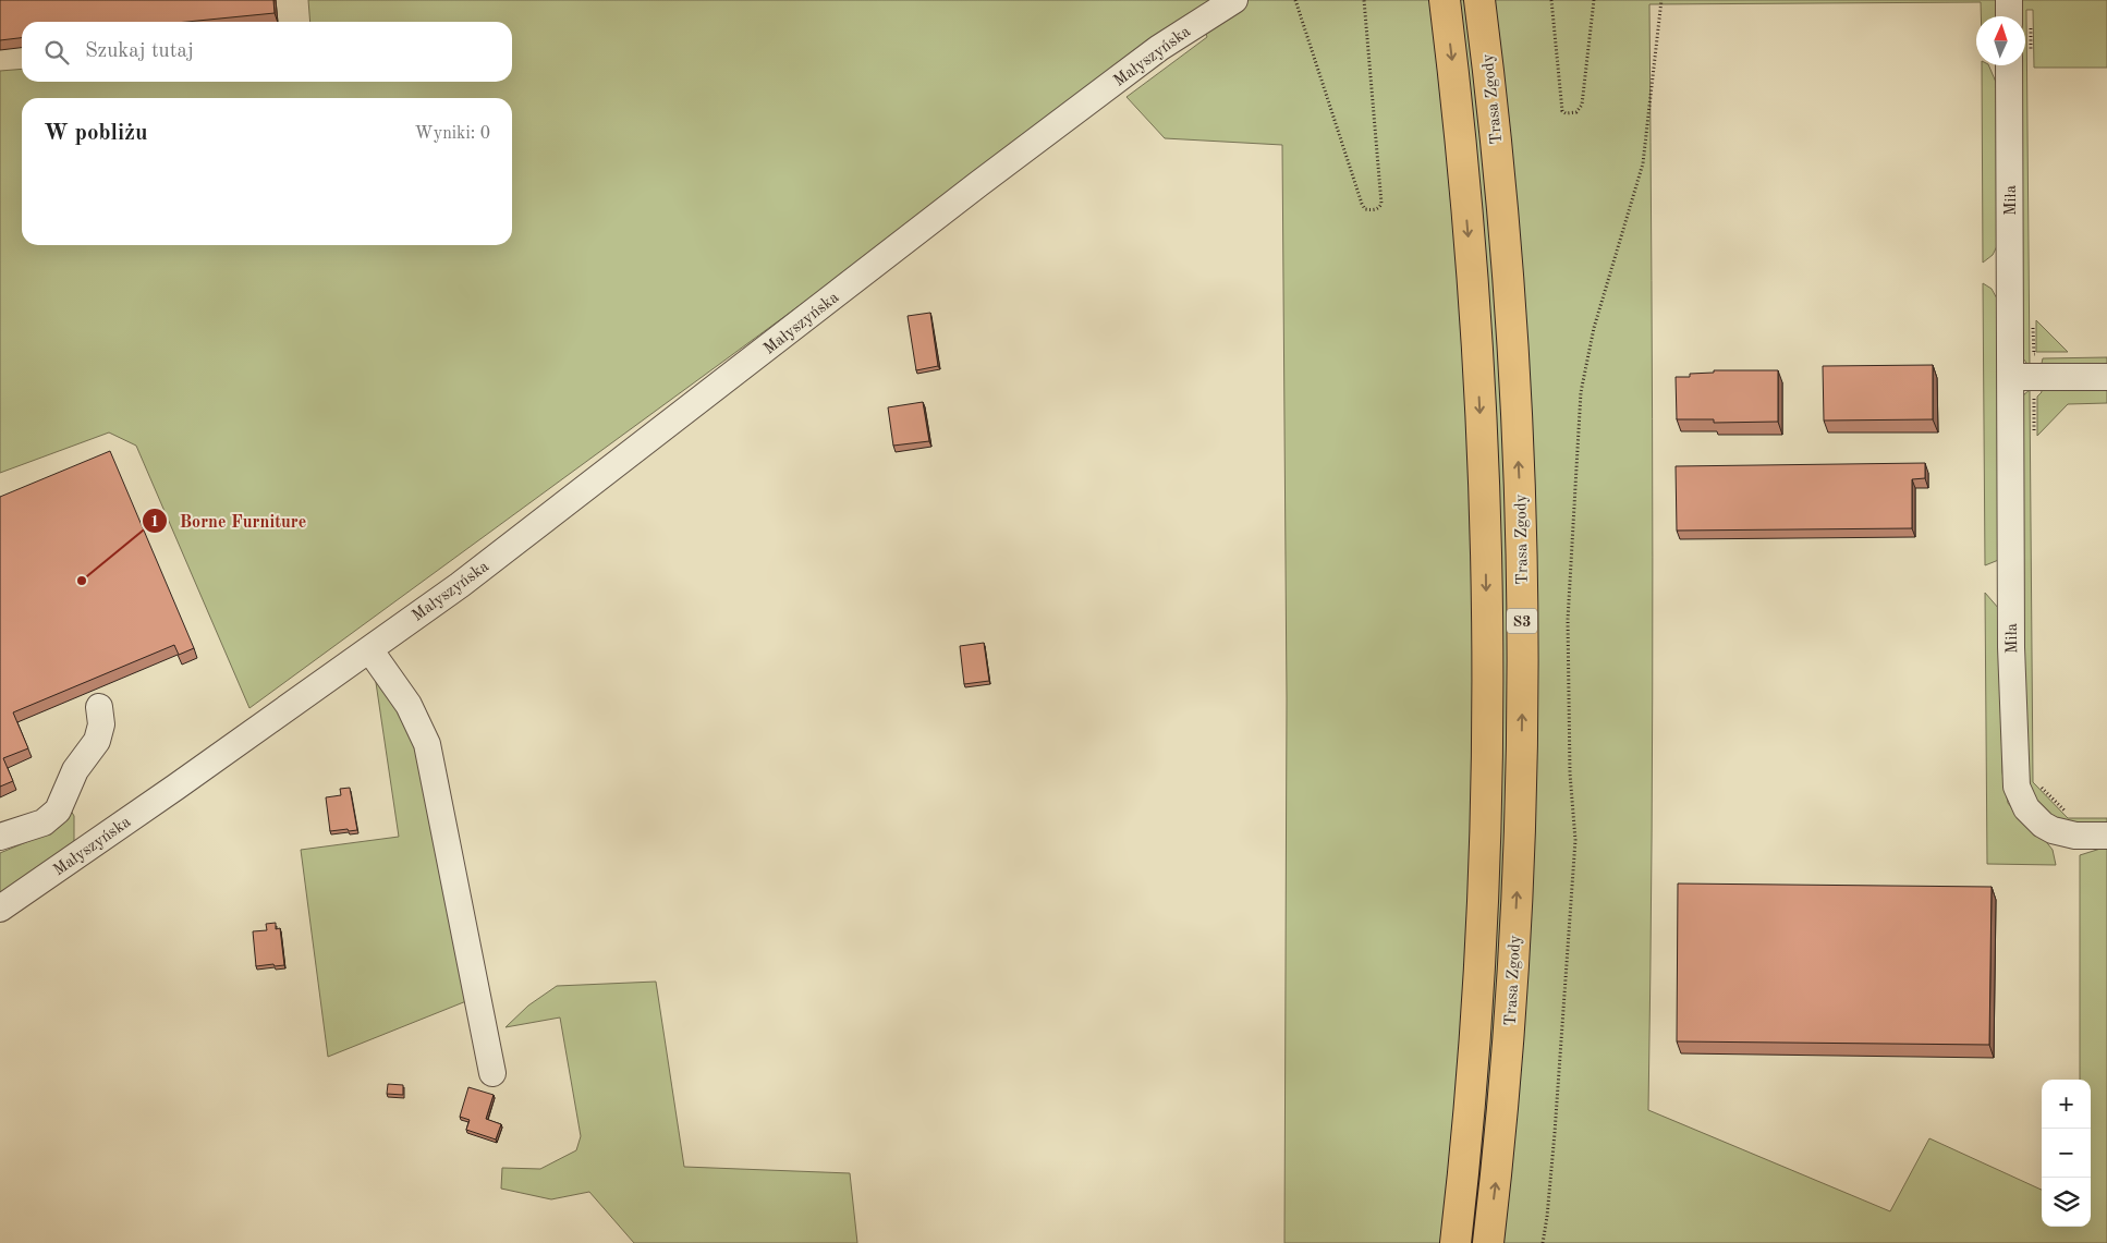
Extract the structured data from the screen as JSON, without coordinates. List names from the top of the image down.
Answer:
{
  "streets": {
    "highway": ["Trasa Zgody", "S3"],
    "street": ["Małyszyńska", "Miła"]
  },
  "places": ["Borne Furniture"],
  "north": "top",
  "page": {
    "search": "Szukaj tutaj",
    "heading": ["W pobliżu", "Wyniki: 0"],
    "map_buttons": ["+", "−"]
  }
}
